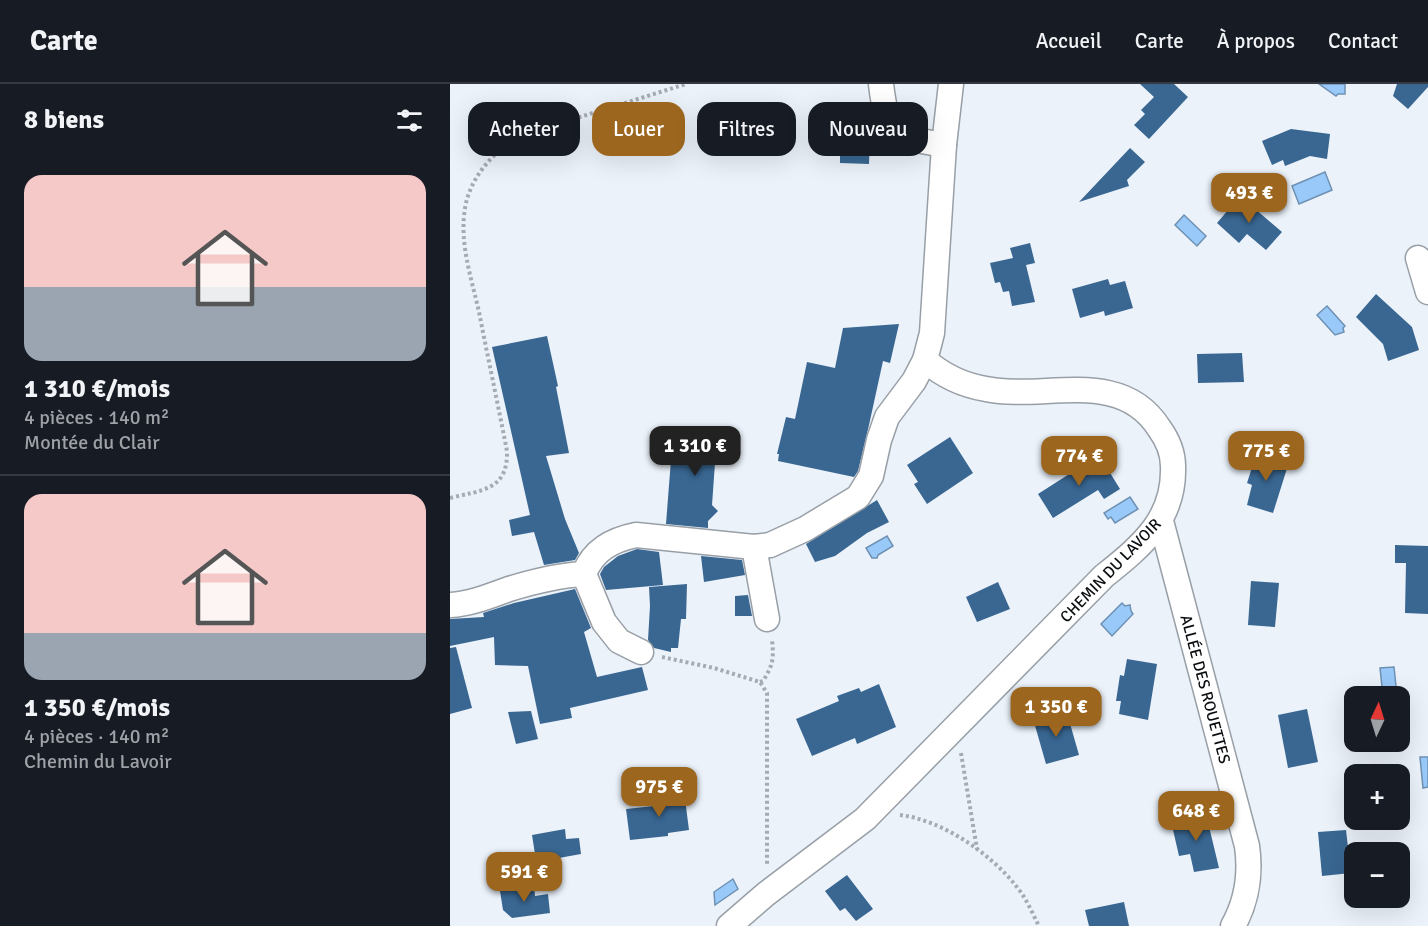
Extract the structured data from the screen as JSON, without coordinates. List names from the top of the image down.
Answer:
{
  "streets": {
    "street": ["CHEMIN DU LAVOIR", "ALLÉE DES ROUETTES"]
  },
  "crossings": [
    ["CHEMIN DU LAVOIR", "ALLÉE DES ROUETTES"]
  ],
  "north": "top",
  "page": {
    "header": "Carte",
    "nav": [
      "Accueil",
      "Carte",
      "À propos",
      "Contact"
    ],
    "heading": "8 biens",
    "chip": [
      "Acheter",
      "Louer",
      "Filtres",
      "Nouveau"
    ],
    "list": [
      {
        "name": "1 310 €/mois",
        "note": "4 pièces · 140 m² · Montée du Clair"
      },
      {
        "name": "1 350 €/mois",
        "note": "4 pièces · 140 m² · Chemin du Lavoir"
      }
    ],
    "price": [
      "493 €",
      "1 310 €",
      "775 €",
      "774 €",
      "1 350 €",
      "975 €",
      "648 €",
      "591 €"
    ],
    "map_buttons": ["+", "−"]
  }
}
